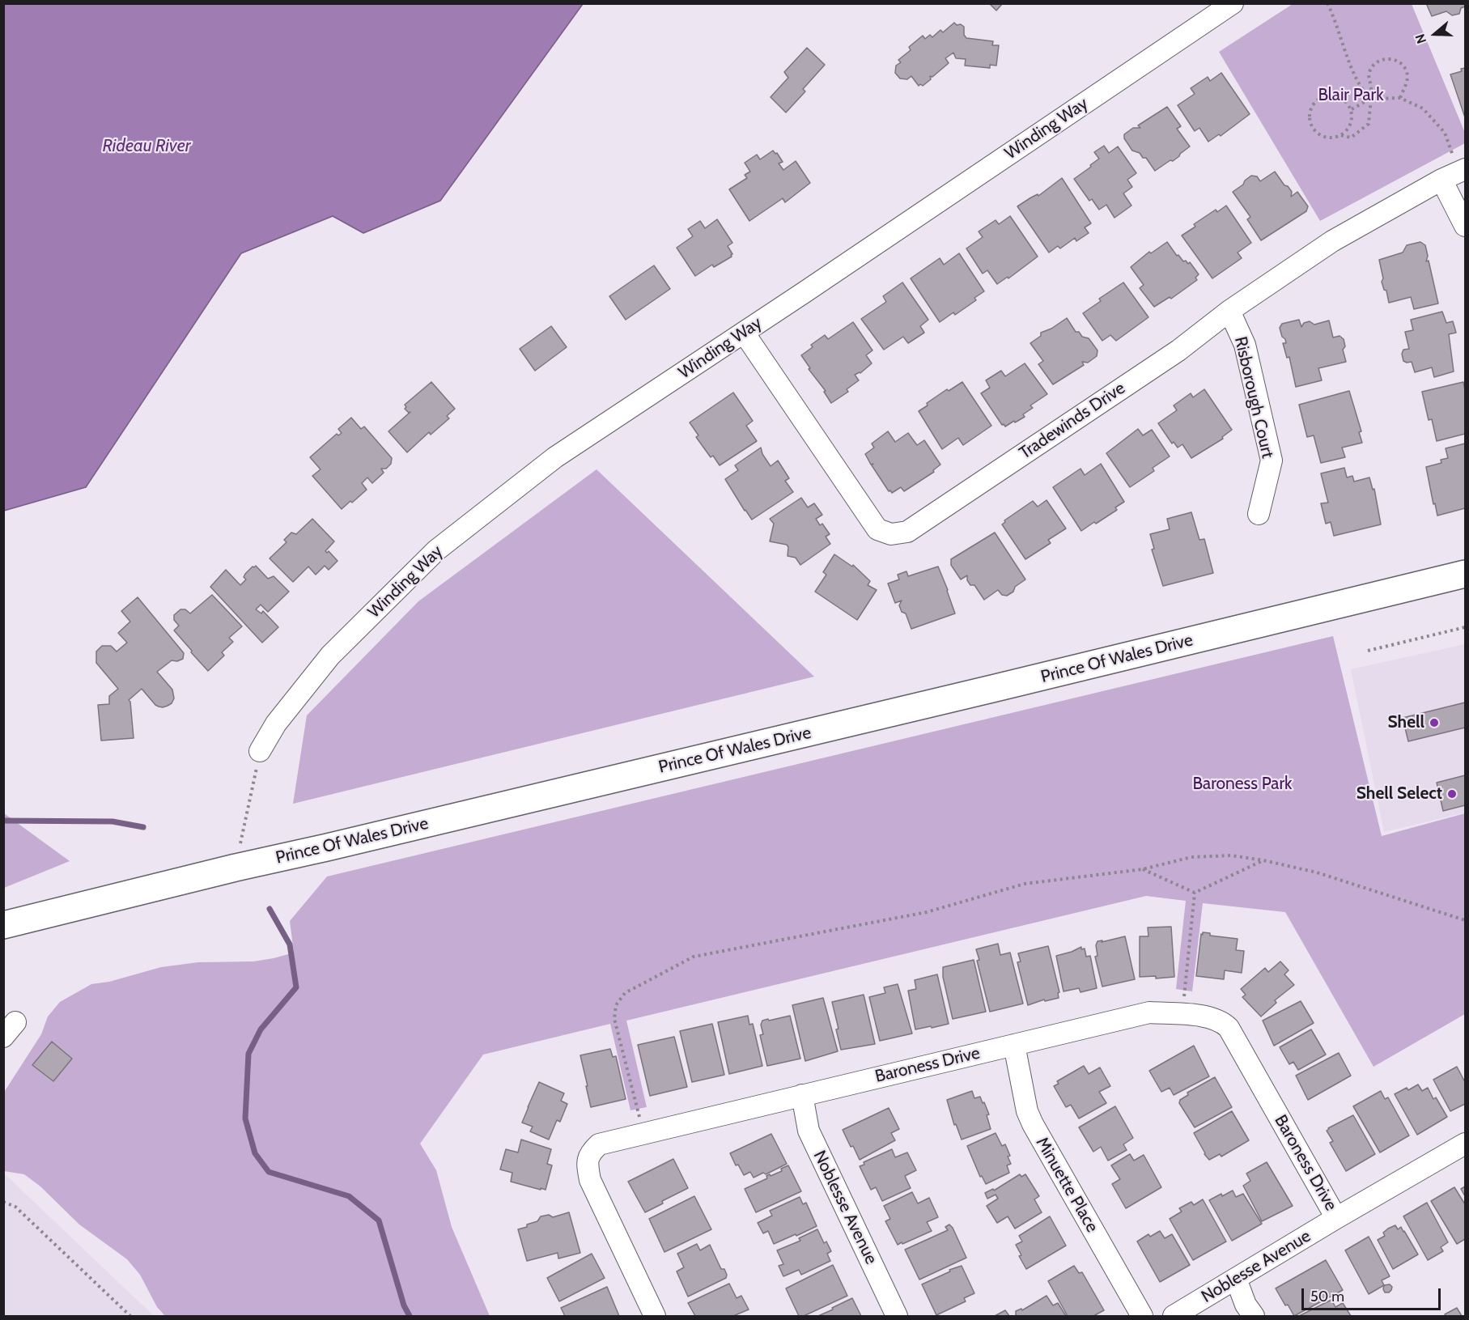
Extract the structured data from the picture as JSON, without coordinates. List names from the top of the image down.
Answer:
{
  "streets": {
    "main road": ["Prince Of Wales Drive"],
    "street": [
      "Winding Way",
      "Risborough Court",
      "Tradewinds Drive",
      "Baroness Drive",
      "Minuette Place",
      "Noblesse Avenue"
    ]
  },
  "crossings": [
    ["Winding Way", "Tradewinds Drive"],
    ["Risborough Court", "Tradewinds Drive"],
    ["Baroness Drive", "Minuette Place"],
    ["Baroness Drive", "Noblesse Avenue"]
  ],
  "water": ["Rideau River"],
  "parks": ["Blair Park", "Baroness Park"],
  "places": ["Shell", "Shell Select"],
  "scale_bar": "50 m",
  "north": "left"
}
